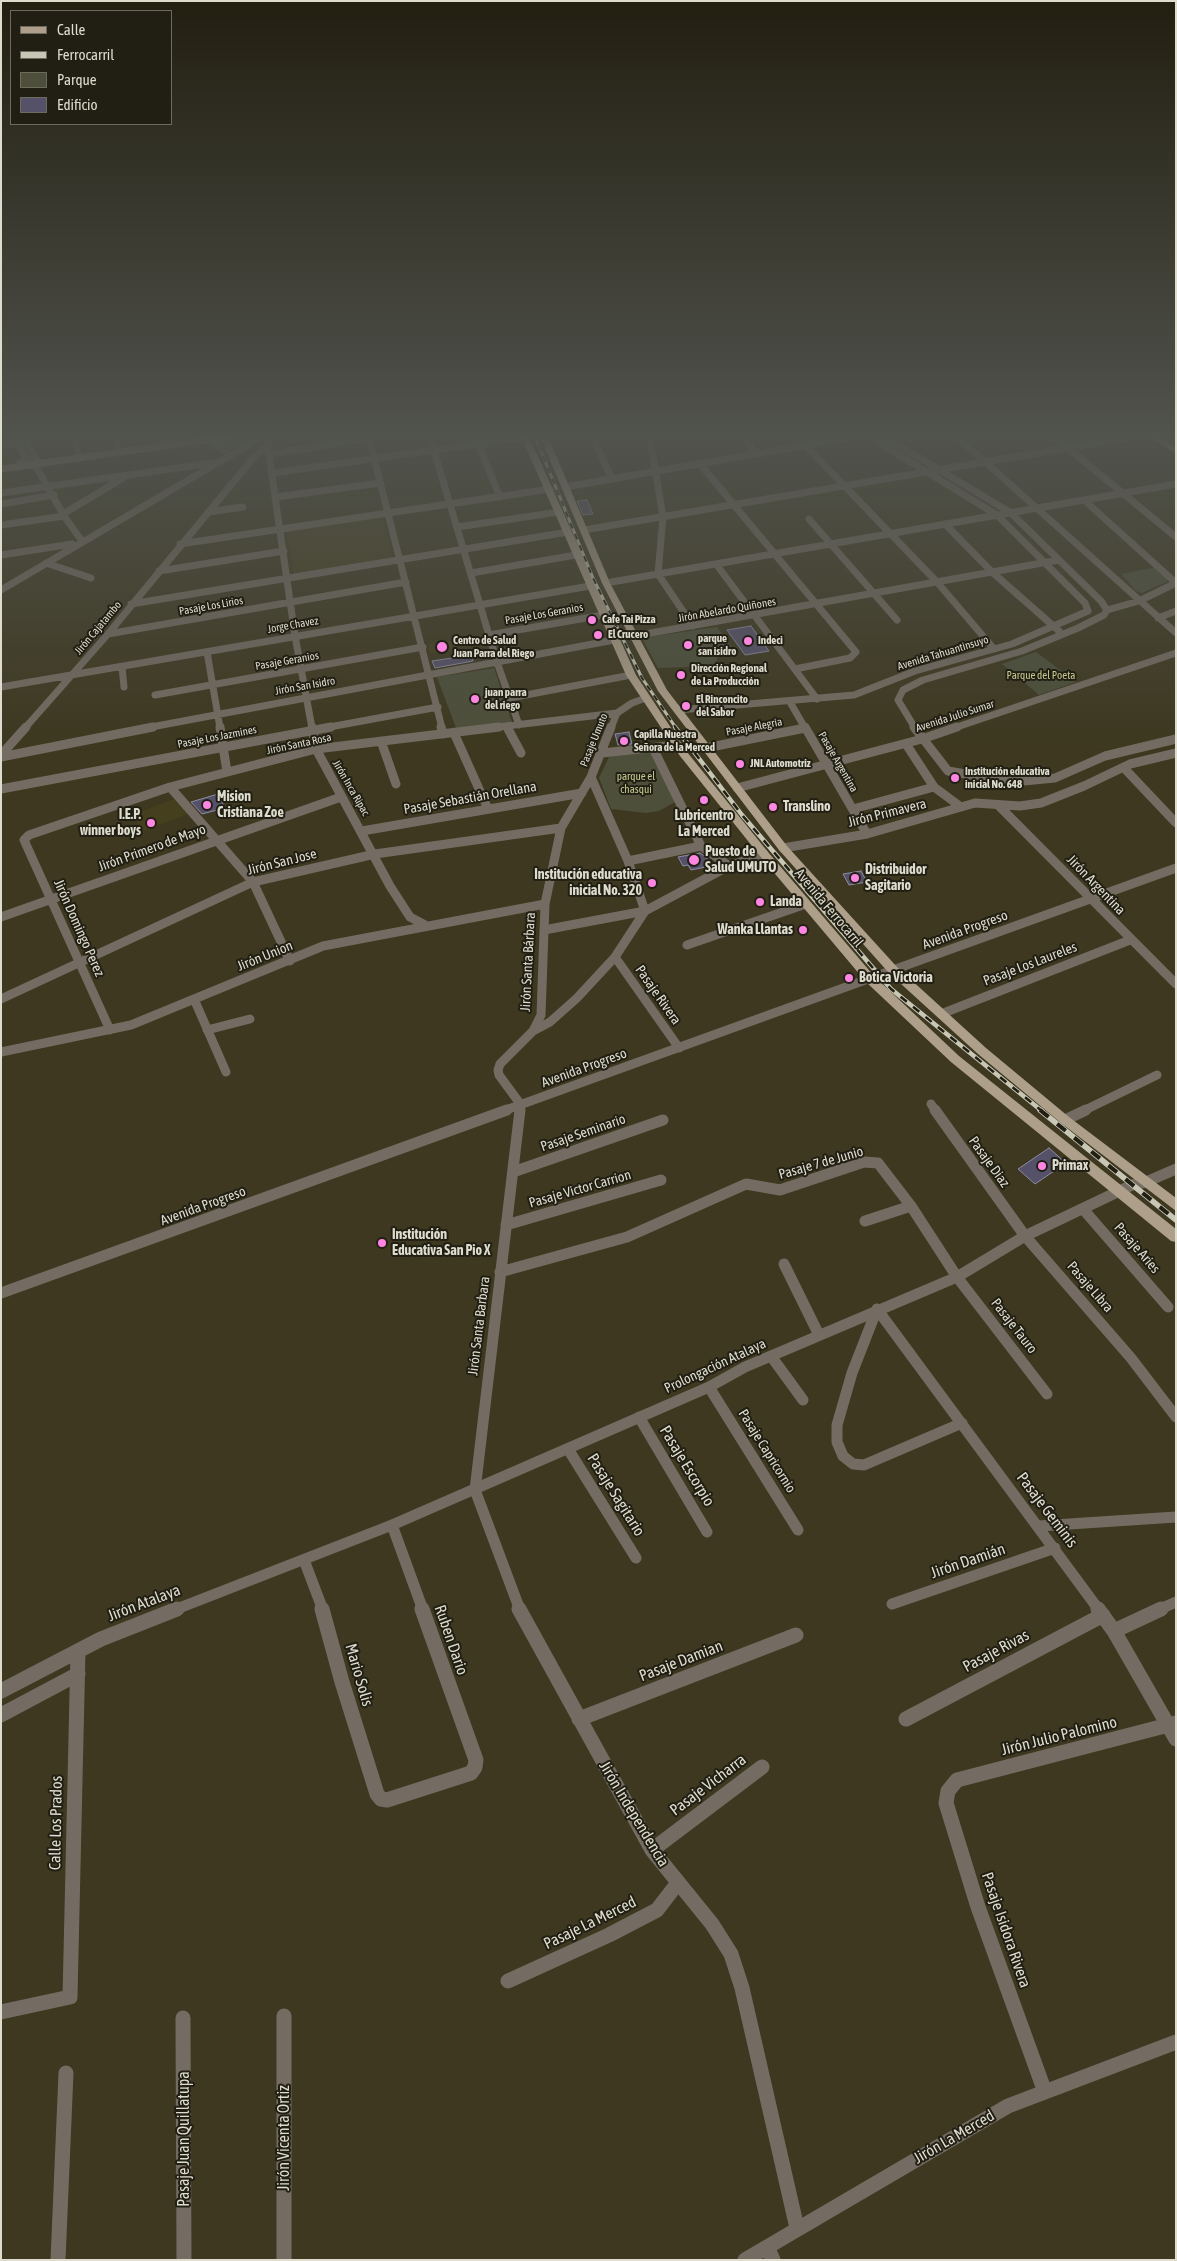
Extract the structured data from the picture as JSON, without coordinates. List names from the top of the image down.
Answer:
{
  "streets": {
    "main road": ["Avenida Ferrocarril"],
    "street": [
      "Pasaje Los Lirios",
      "Jirón Abelardo Quiñones",
      "Pasaje Los Geranios",
      "Jorge Chavez",
      "Jirón Cajatambo",
      "Avenida Tahuantinsuyo",
      "Pasaje Geranios",
      "Jirón San Isidro",
      "Avenida Julio Sumar",
      "Pasaje Alegria",
      "Pasaje Los Jazmines",
      "Pasaje Umuto",
      "Jirón Santa Rosa",
      "Pasaje Argentina",
      "Jirón Inca Ripac",
      "Pasaje Sebastián Orellana",
      "Jirón Primavera",
      "Jirón Primero de Mayo",
      "Jirón San Jose",
      "Jirón Argentina",
      "Jirón Domingo Perez",
      "Avenida Progreso",
      "Jirón Union",
      "Jirón Santa Bárbara",
      "Pasaje Los Laureles",
      "Pasaje Rivera",
      "Pasaje Seminario",
      "Pasaje Diaz",
      "Pasaje 7 de Junio",
      "Pasaje Victor Carrion",
      "Pasaje Aries",
      "Pasaje Libra",
      "Jirón Santa Barbara",
      "Pasaje Tauro",
      "Prolongación Atalaya",
      "Pasaje Capricornio",
      "Pasaje Escorpio",
      "Pasaje Sagitario",
      "Pasaje Geminis",
      "Jirón Damián",
      "Jirón Atalaya",
      "Ruben Dario",
      "Pasaje Rivas",
      "Pasaje Damian",
      "Mario Solis",
      "Jirón Julio Palomino",
      "Pasaje Vicharra",
      "Jirón Independencia",
      "Calle Los Prados",
      "Pasaje La Merced",
      "Pasaje Isidora Rivera",
      "Jirón La Merced",
      "Jirón Vicenta Ortiz",
      "Pasaje Juan Quillatupa"
    ]
  },
  "crossings": [
    ["Pasaje Los Lirios", "Jirón Cajatambo"],
    ["Pasaje Los Lirios", "Jirón Inca Ripac"],
    ["Jirón Abelardo Quiñones", "Avenida Tahuantinsuyo"],
    ["Jirón Abelardo Quiñones", "Avenida Ferrocarril"],
    ["Pasaje Los Geranios", "Avenida Ferrocarril"],
    ["Jorge Chavez", "Jirón Cajatambo"],
    ["Jorge Chavez", "Jirón Inca Ripac"],
    ["Jorge Chavez", "Avenida Ferrocarril"],
    ["Jirón Cajatambo", "Jirón San Isidro"],
    ["Avenida Tahuantinsuyo", "Pasaje Argentina"],
    ["Avenida Tahuantinsuyo", "Avenida Ferrocarril"],
    ["Pasaje Geranios", "Jirón Inca Ripac"],
    ["Jirón San Isidro", "Jirón Inca Ripac"],
    ["Jirón San Isidro", "Avenida Ferrocarril"],
    ["Avenida Julio Sumar", "Pasaje Argentina"],
    ["Avenida Julio Sumar", "Avenida Ferrocarril"],
    ["Pasaje Alegria", "Pasaje Argentina"],
    ["Pasaje Alegria", "Avenida Ferrocarril"],
    ["Pasaje Los Jazmines", "Jirón Inca Ripac"],
    ["Pasaje Umuto", "Jirón Santa Rosa"],
    ["Pasaje Umuto", "Avenida Ferrocarril"],
    ["Pasaje Umuto", "Jirón Santa Bárbara"],
    ["Jirón Santa Rosa", "Jirón Inca Ripac"],
    ["Jirón Santa Rosa", "Jirón Domingo Perez"],
    ["Pasaje Argentina", "Jirón Primavera"],
    ["Jirón Inca Ripac", "Pasaje Sebastián Orellana"],
    ["Jirón Inca Ripac", "Jirón Primero de Mayo"],
    ["Jirón Inca Ripac", "Jirón San Jose"],
    ["Jirón Inca Ripac", "Jirón Union"],
    ["Pasaje Sebastián Orellana", "Jirón Santa Bárbara"],
    ["Jirón Primavera", "Jirón Argentina"],
    ["Jirón Primavera", "Avenida Ferrocarril"],
    ["Jirón Primero de Mayo", "Jirón Domingo Perez"],
    ["Jirón San Jose", "Jirón Domingo Perez"],
    ["Jirón San Jose", "Jirón Santa Bárbara"],
    ["Jirón Argentina", "Avenida Progreso"],
    ["Jirón Argentina", "Pasaje Los Laureles"],
    ["Avenida Ferrocarril", "Avenida Progreso"],
    ["Avenida Ferrocarril", "Pasaje Los Laureles"],
    ["Avenida Ferrocarril", "Prolongación Atalaya"],
    ["Jirón Domingo Perez", "Jirón Union"],
    ["Avenida Progreso", "Jirón Santa Bárbara"],
    ["Avenida Progreso", "Pasaje Rivera"],
    ["Avenida Progreso", "Jirón Santa Barbara"],
    ["Jirón Union", "Jirón Santa Bárbara"],
    ["Jirón Santa Bárbara", "Jirón Santa Barbara"],
    ["Pasaje Seminario", "Jirón Santa Barbara"],
    ["Pasaje Diaz", "Pasaje Libra"],
    ["Pasaje Diaz", "Prolongación Atalaya"],
    ["Pasaje 7 de Junio", "Jirón Santa Barbara"],
    ["Pasaje 7 de Junio", "Pasaje Tauro"],
    ["Pasaje 7 de Junio", "Prolongación Atalaya"],
    ["Pasaje Victor Carrion", "Jirón Santa Barbara"],
    ["Pasaje Aries", "Prolongación Atalaya"],
    ["Pasaje Libra", "Prolongación Atalaya"],
    ["Jirón Santa Barbara", "Prolongación Atalaya"],
    ["Jirón Santa Barbara", "Jirón Independencia"],
    ["Pasaje Tauro", "Prolongación Atalaya"],
    ["Prolongación Atalaya", "Pasaje Capricornio"],
    ["Prolongación Atalaya", "Pasaje Escorpio"],
    ["Prolongación Atalaya", "Pasaje Sagitario"],
    ["Prolongación Atalaya", "Pasaje Geminis"],
    ["Prolongación Atalaya", "Jirón Atalaya"],
    ["Prolongación Atalaya", "Ruben Dario"],
    ["Prolongación Atalaya", "Mario Solis"],
    ["Prolongación Atalaya", "Jirón Independencia"],
    ["Pasaje Geminis", "Jirón Damián"],
    ["Pasaje Geminis", "Pasaje Rivas"],
    ["Pasaje Geminis", "Jirón Julio Palomino"],
    ["Jirón Atalaya", "Mario Solis"],
    ["Jirón Atalaya", "Calle Los Prados"],
    ["Ruben Dario", "Mario Solis"],
    ["Pasaje Damian", "Jirón Independencia"],
    ["Jirón Julio Palomino", "Pasaje Isidora Rivera"],
    ["Pasaje Vicharra", "Jirón Independencia"],
    ["Jirón Independencia", "Pasaje La Merced"],
    ["Jirón Independencia", "Jirón La Merced"],
    ["Pasaje Isidora Rivera", "Jirón La Merced"]
  ],
  "parks": ["Parque del Poeta", "parque el chasqui"],
  "places": [
    "Cafe Tai Pizza",
    "El Crucero",
    "Indeci",
    "parque san isidro",
    "Centro de Salud Juan Parra del Riego",
    "Dirección Regional de La Producción",
    "juan parra del riego",
    "El Rinconcito del Sabor",
    "Capilla Nuestra Señora de la Merced",
    "JNL Automotriz",
    "Institución educativa inicial No. 648",
    "Lubricentro La Merced",
    "Mision Cristiana Zoe",
    "Translino",
    "I.E.P. winner boys",
    "Puesto de Salud UMUTO",
    "Distribuidor Sagitario",
    "Institución educativa inicial No. 320",
    "Landa",
    "Wanka Llantas",
    "Botica Victoria",
    "Primax",
    "Institución Educativa San Pio X"
  ],
  "legend": [
    "Calle",
    "Ferrocarril",
    "Parque",
    "Edificio"
  ]
}
